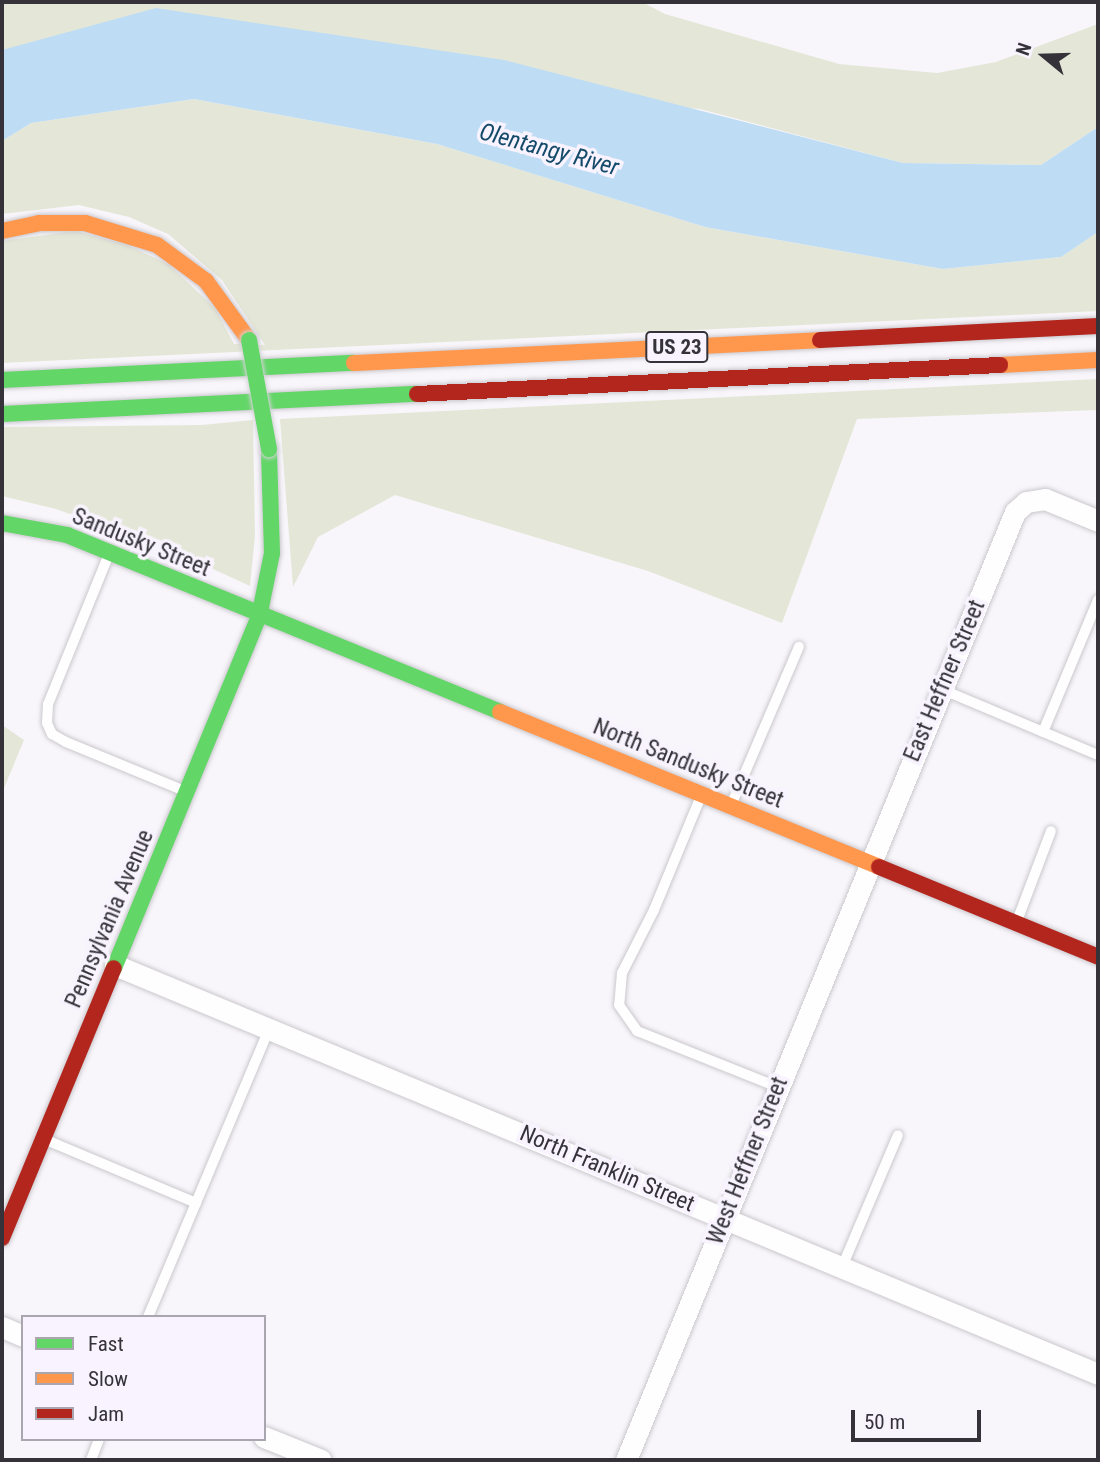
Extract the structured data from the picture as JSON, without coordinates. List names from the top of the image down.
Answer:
{
  "streets": {
    "main road": [
      "US 23",
      "Sandusky Street",
      "North Sandusky Street",
      "Pennsylvania Avenue"
    ],
    "street": ["East Heffner Street", "West Heffner Street", "North Franklin Street"]
  },
  "crossings": [
    ["Sandusky Street", "North Sandusky Street"],
    ["Sandusky Street", "Pennsylvania Avenue"],
    ["East Heffner Street", "North Sandusky Street"],
    ["East Heffner Street", "West Heffner Street"],
    ["North Sandusky Street", "Pennsylvania Avenue"],
    ["North Sandusky Street", "West Heffner Street"],
    ["Pennsylvania Avenue", "North Franklin Street"],
    ["West Heffner Street", "North Franklin Street"]
  ],
  "water": ["Olentangy River"],
  "legend": ["Fast", "Slow", "Jam"],
  "scale_bar": "50 m",
  "north": "left"
}
